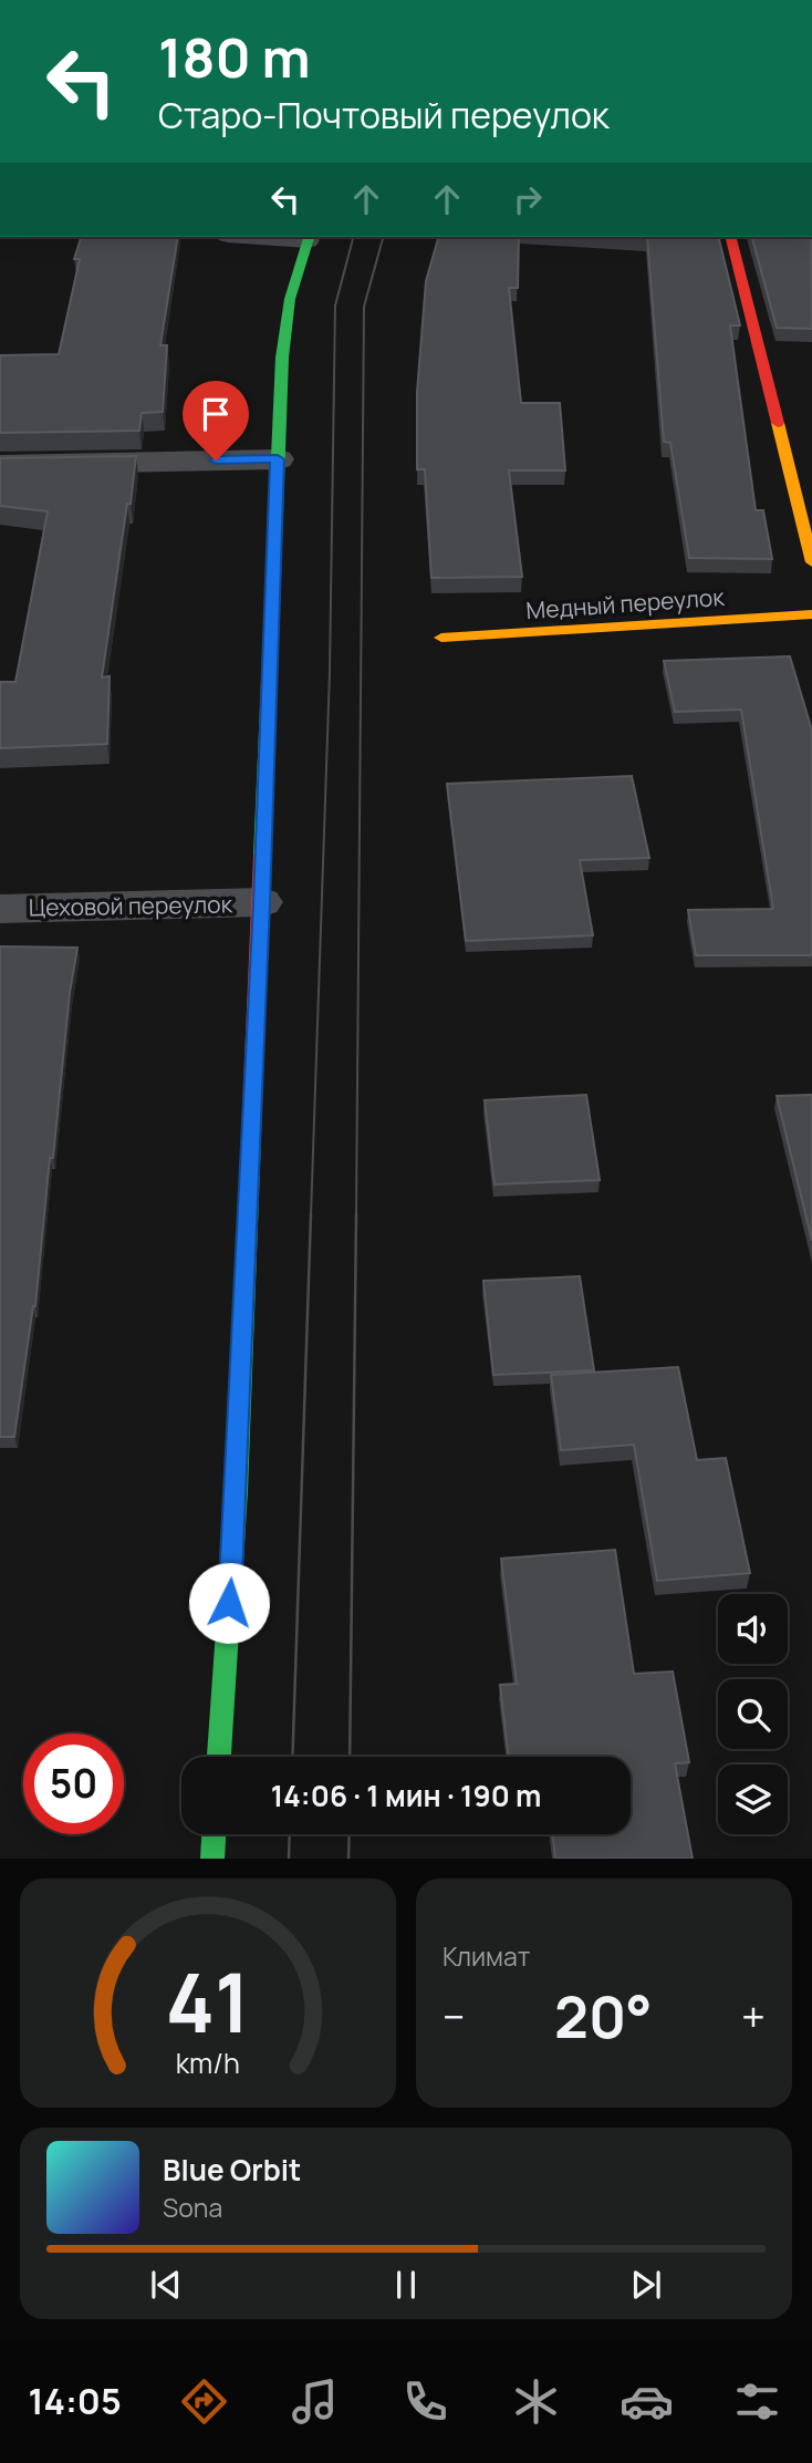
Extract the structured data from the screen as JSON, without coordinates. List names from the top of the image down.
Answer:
{
  "streets": {
    "main road": ["Медный переулок"],
    "street": ["Цеховой переулок"]
  },
  "page": {
    "turn": ["180 m", "Старо-Почтовый переулок"],
    "limit": "50",
    "trip": "14:06 · 1 мин · 190 m",
    "tile": "Климат",
    "heat": ["−", "20°", "+"],
    "song": ["Blue Orbit", "Sona"],
    "tabs": "14:05",
    "gauge": ["41", "km/h"]
  }
}
